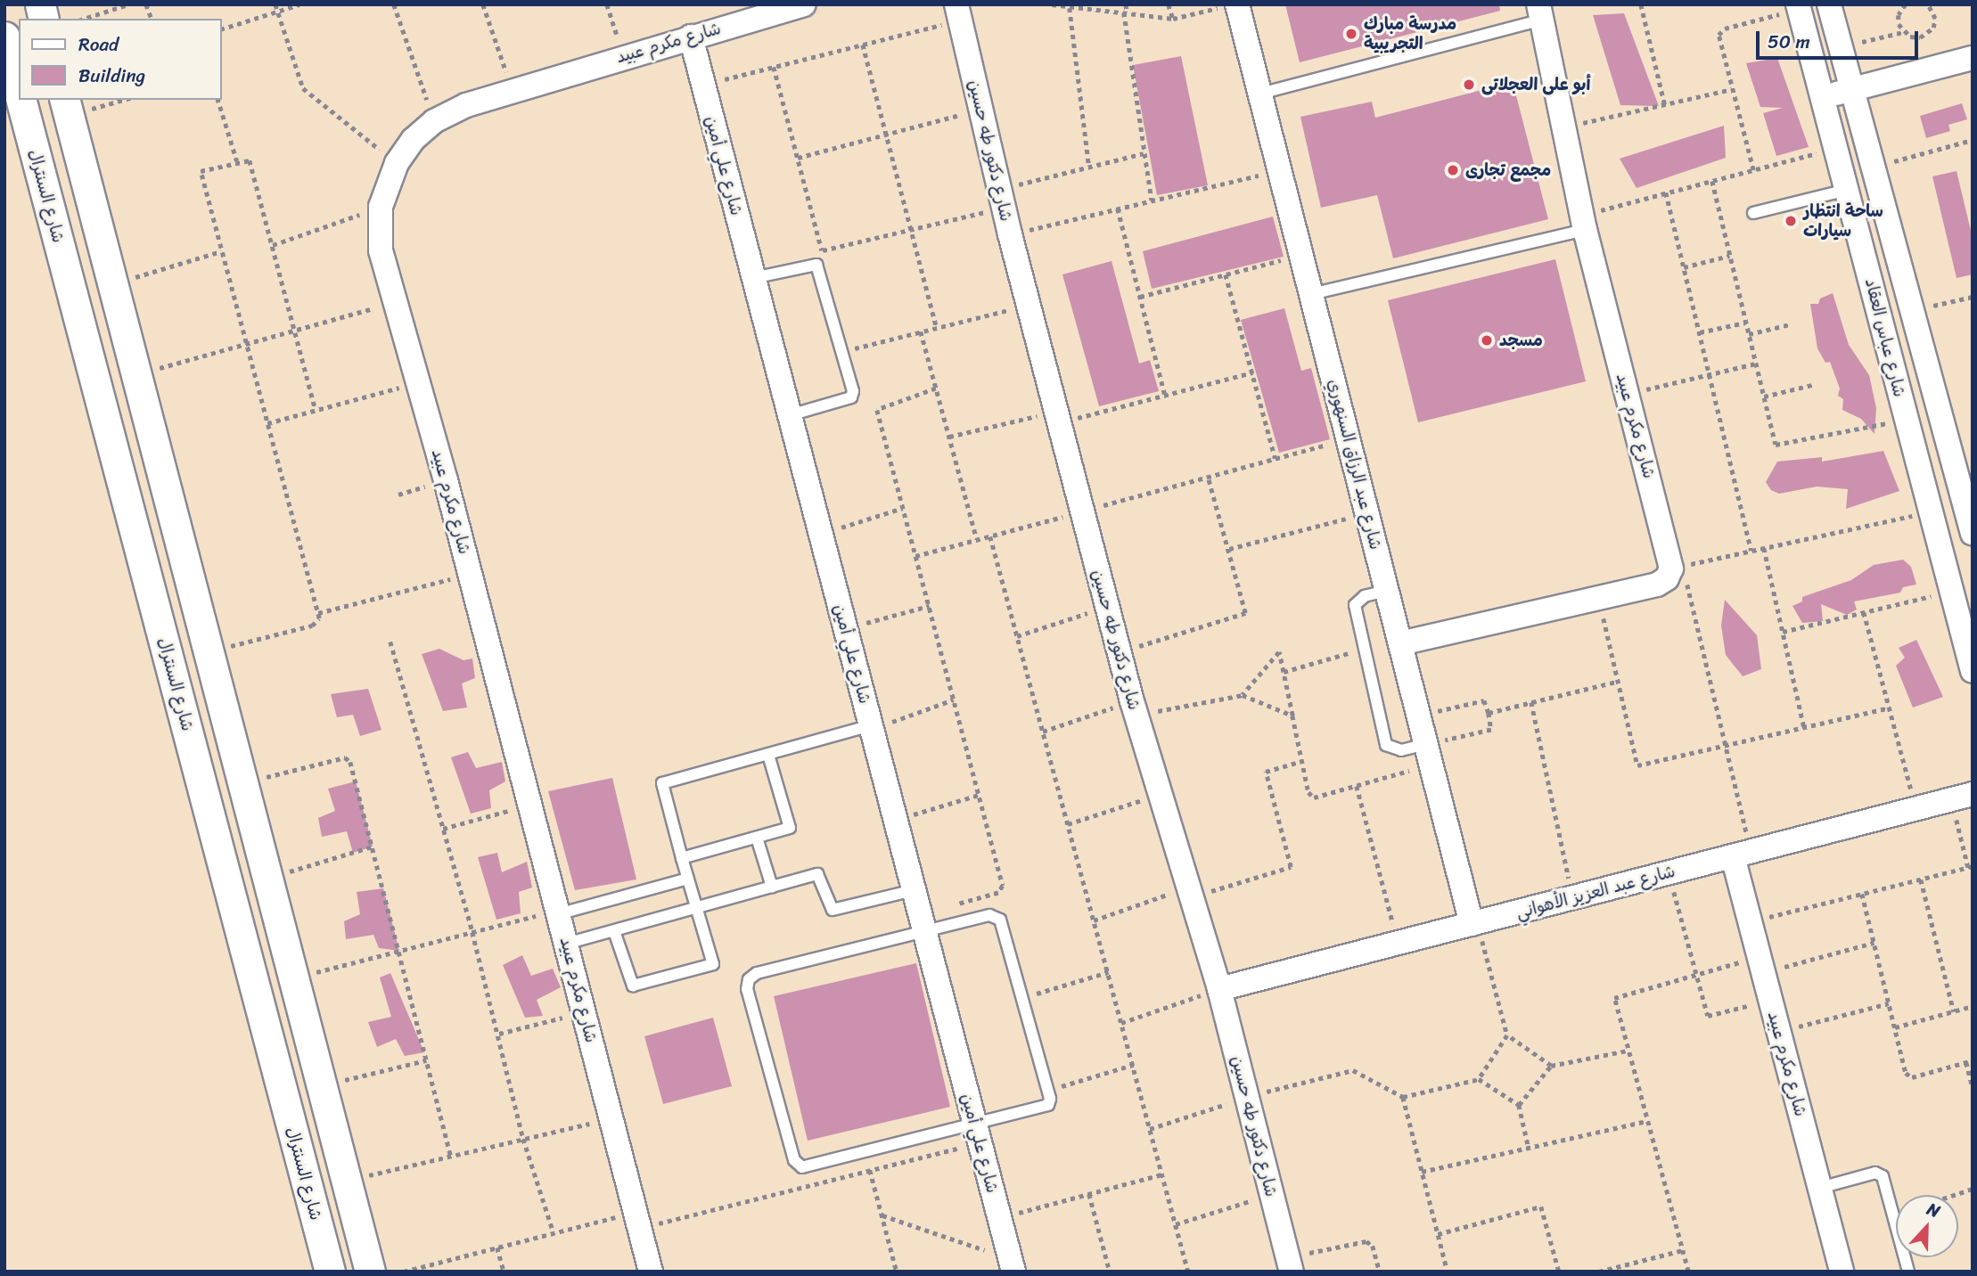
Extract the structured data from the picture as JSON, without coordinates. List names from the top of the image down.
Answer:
{
  "streets": {
    "street": [
      "شارع مكرم عبيد",
      "شارع دكتور طه حسين",
      "شارع علي أمين",
      "شارع السنترال",
      "شارع عباس العقاد",
      "شارع عبد الرزاق السنهوري",
      "شارع عبد العزيز الأهواني"
    ]
  },
  "crossings": [
    ["شارع مكرم عبيد", "شارع علي أمين"],
    ["شارع مكرم عبيد", "شارع عبد العزيز الأهواني"],
    ["شارع دكتور طه حسين", "شارع عبد العزيز الأهواني"],
    ["شارع عبد الرزاق السنهوري", "شارع عبد العزيز الأهواني"]
  ],
  "places": [
    "مدرسة مبارك التجريبية",
    "أبو على العجلاتى",
    "مجمع تجارى",
    "ساحة انتظار سيارات",
    "مسجد"
  ],
  "legend": ["Road", "Building"],
  "scale_bar": "50 m",
  "north": "top"
}
